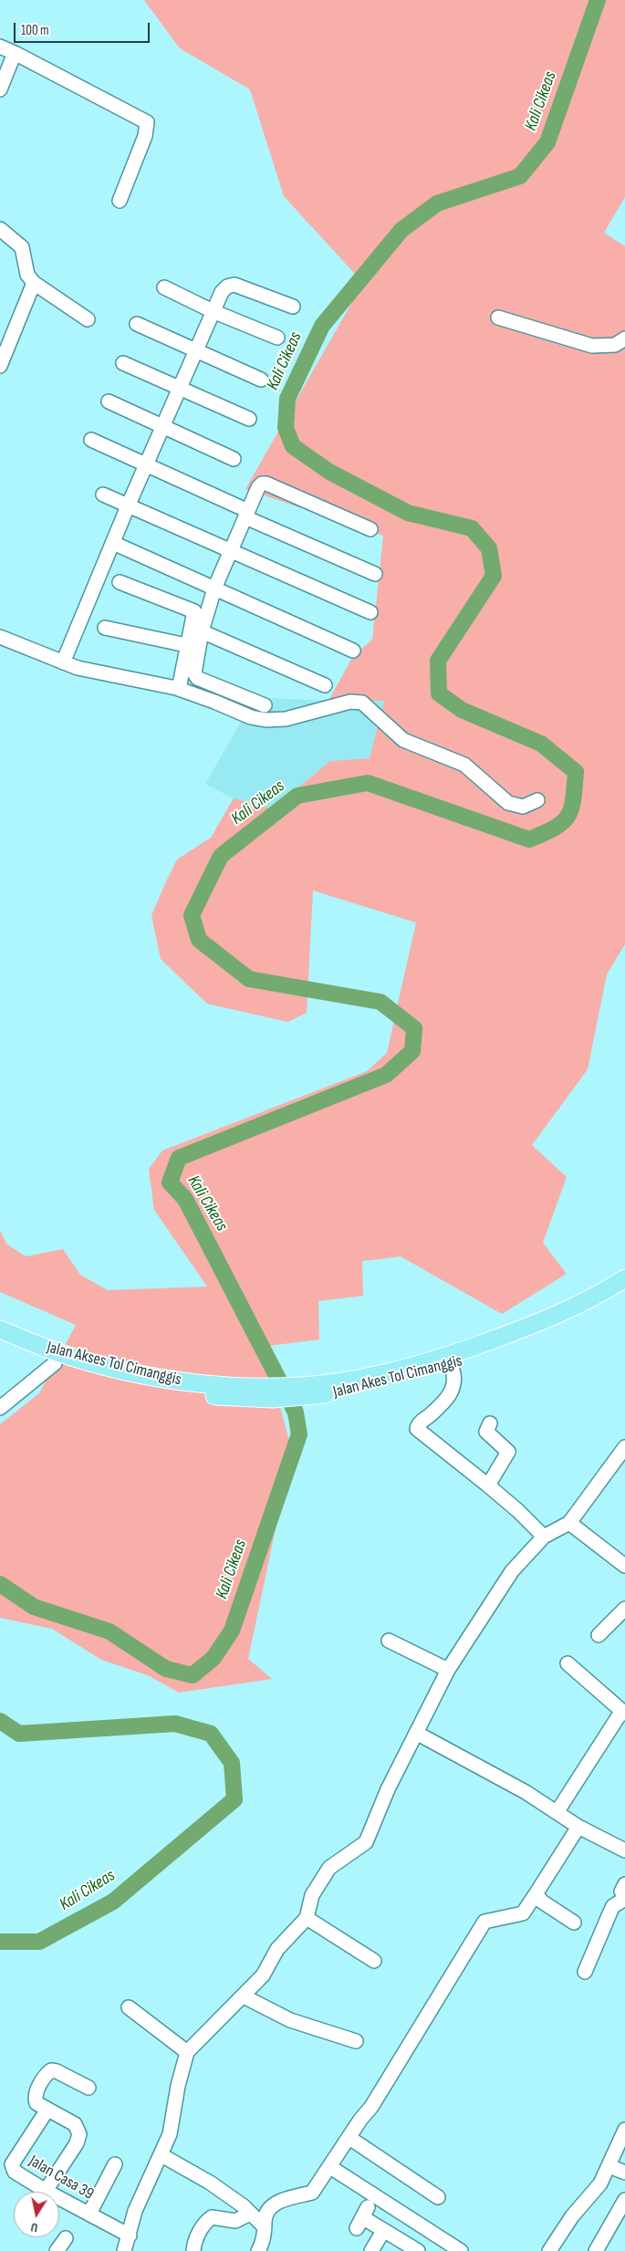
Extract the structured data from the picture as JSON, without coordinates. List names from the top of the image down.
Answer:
{
  "streets": {
    "main road": ["Jalan Akses Tol Cimanggis", "Jalan Akes Tol Cimanggis"],
    "street": ["Jalan Casa 39"]
  },
  "crossings": [
    ["Jalan Akses Tol Cimanggis", "Jalan Akes Tol Cimanggis"]
  ],
  "water": ["Kali Cikeas"],
  "scale_bar": "100 m",
  "north": "bottom"
}
